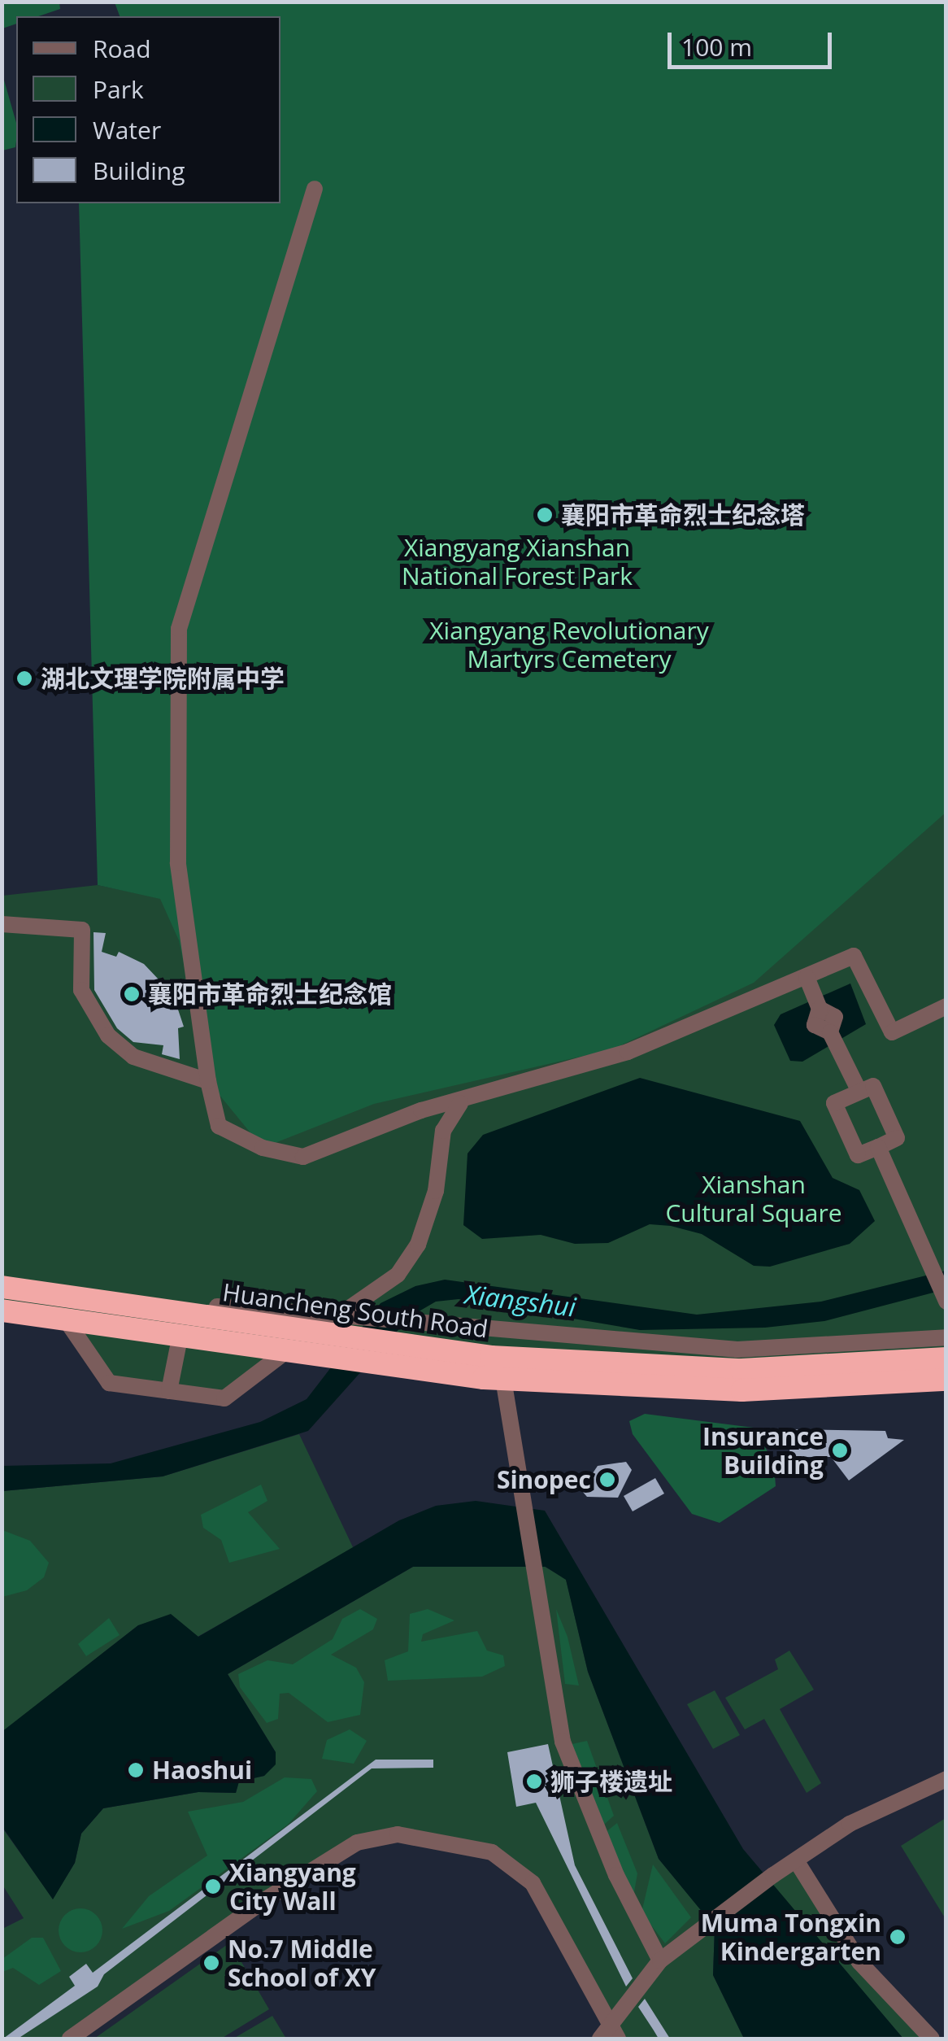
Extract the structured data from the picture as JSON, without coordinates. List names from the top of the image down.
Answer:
{
  "streets": {
    "highway": ["Huancheng South Road"]
  },
  "water": ["Xiangshui"],
  "parks": ["Xiangyang Xianshan National Forest Park", "Xiangyang Revolutionary Martyrs Cemetery", "Xianshan Cultural Square"],
  "places": [
    "襄阳市革命烈士纪念塔",
    "湖北文理学院附属中学",
    "襄阳市革命烈士纪念馆",
    "Insurance Building",
    "Sinopec",
    "Haoshui",
    "狮子楼遗址",
    "Xiangyang City Wall",
    "Muma Tongxin Kindergarten",
    "No.7 Middle School of XY"
  ],
  "legend": [
    "Road",
    "Park",
    "Water",
    "Building"
  ],
  "scale_bar": "100 m"
}
